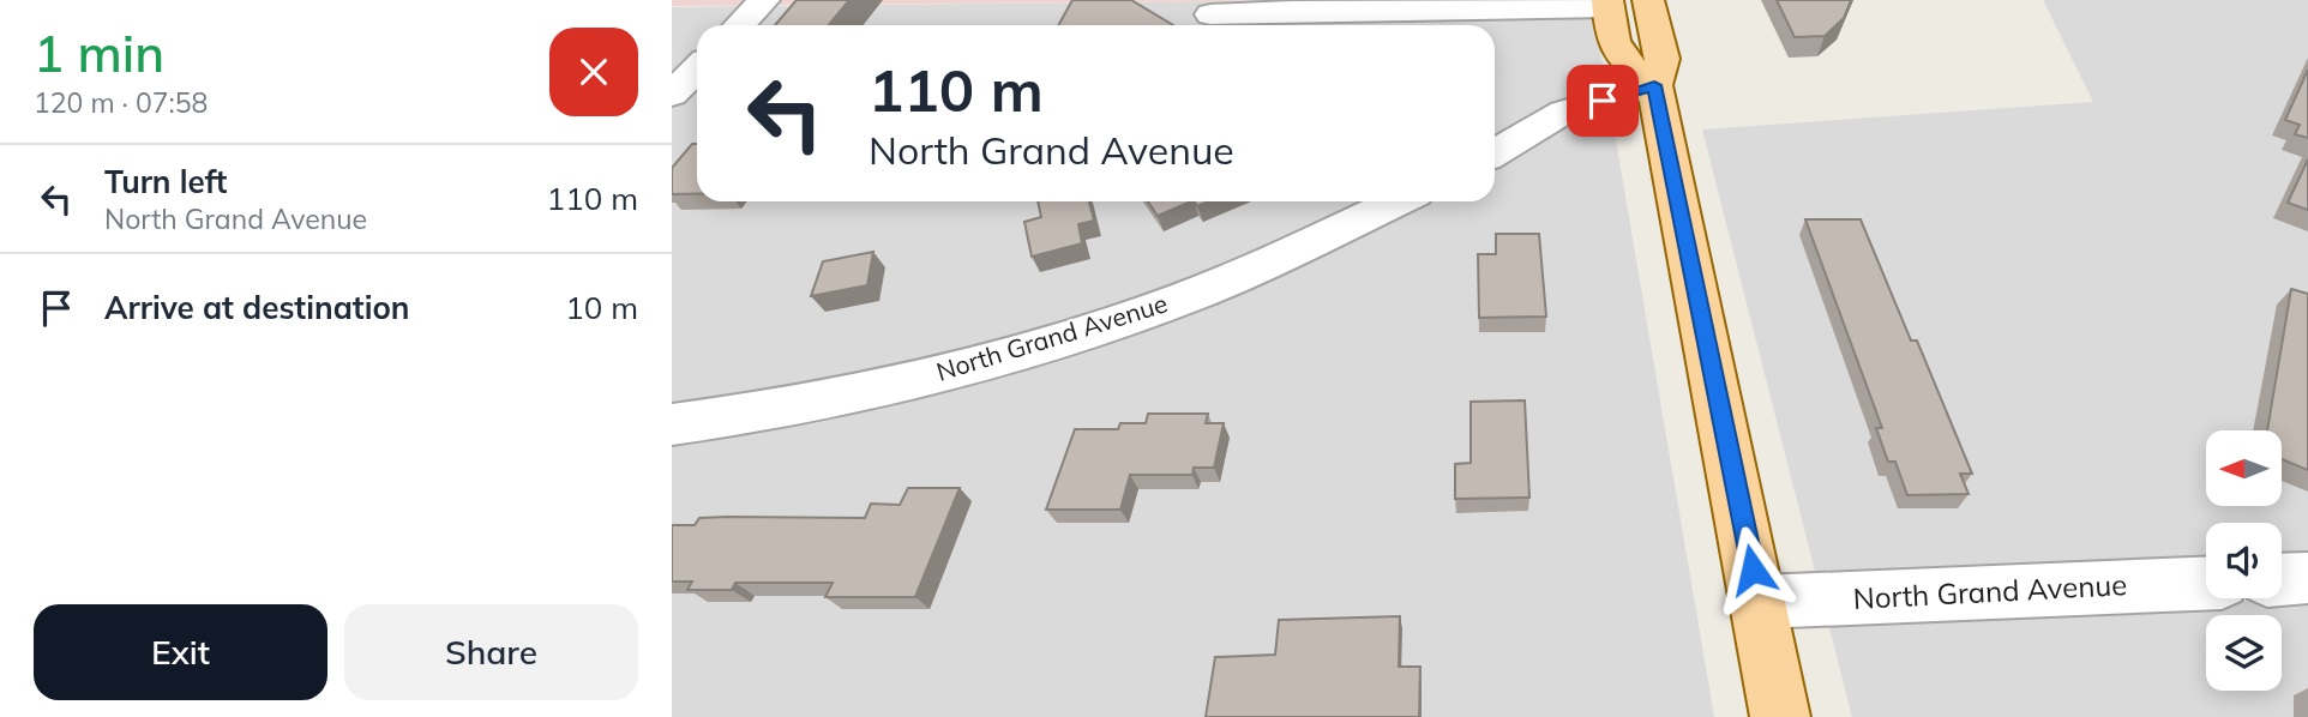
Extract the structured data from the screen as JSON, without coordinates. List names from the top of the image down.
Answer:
{
  "streets": {
    "street": ["North Grand Avenue"]
  },
  "north": "left",
  "page": {
    "heading": ["1 min", "120 m · 07:58"],
    "turn": ["110 m", "North Grand Avenue"],
    "list": [
      {
        "name": "Turn left",
        "note": "North Grand Avenue",
        "value": "110 m"
      },
      {
        "name": "Arrive at destination",
        "value": "10 m"
      }
    ],
    "buttons": ["Exit", "Share"]
  }
}
